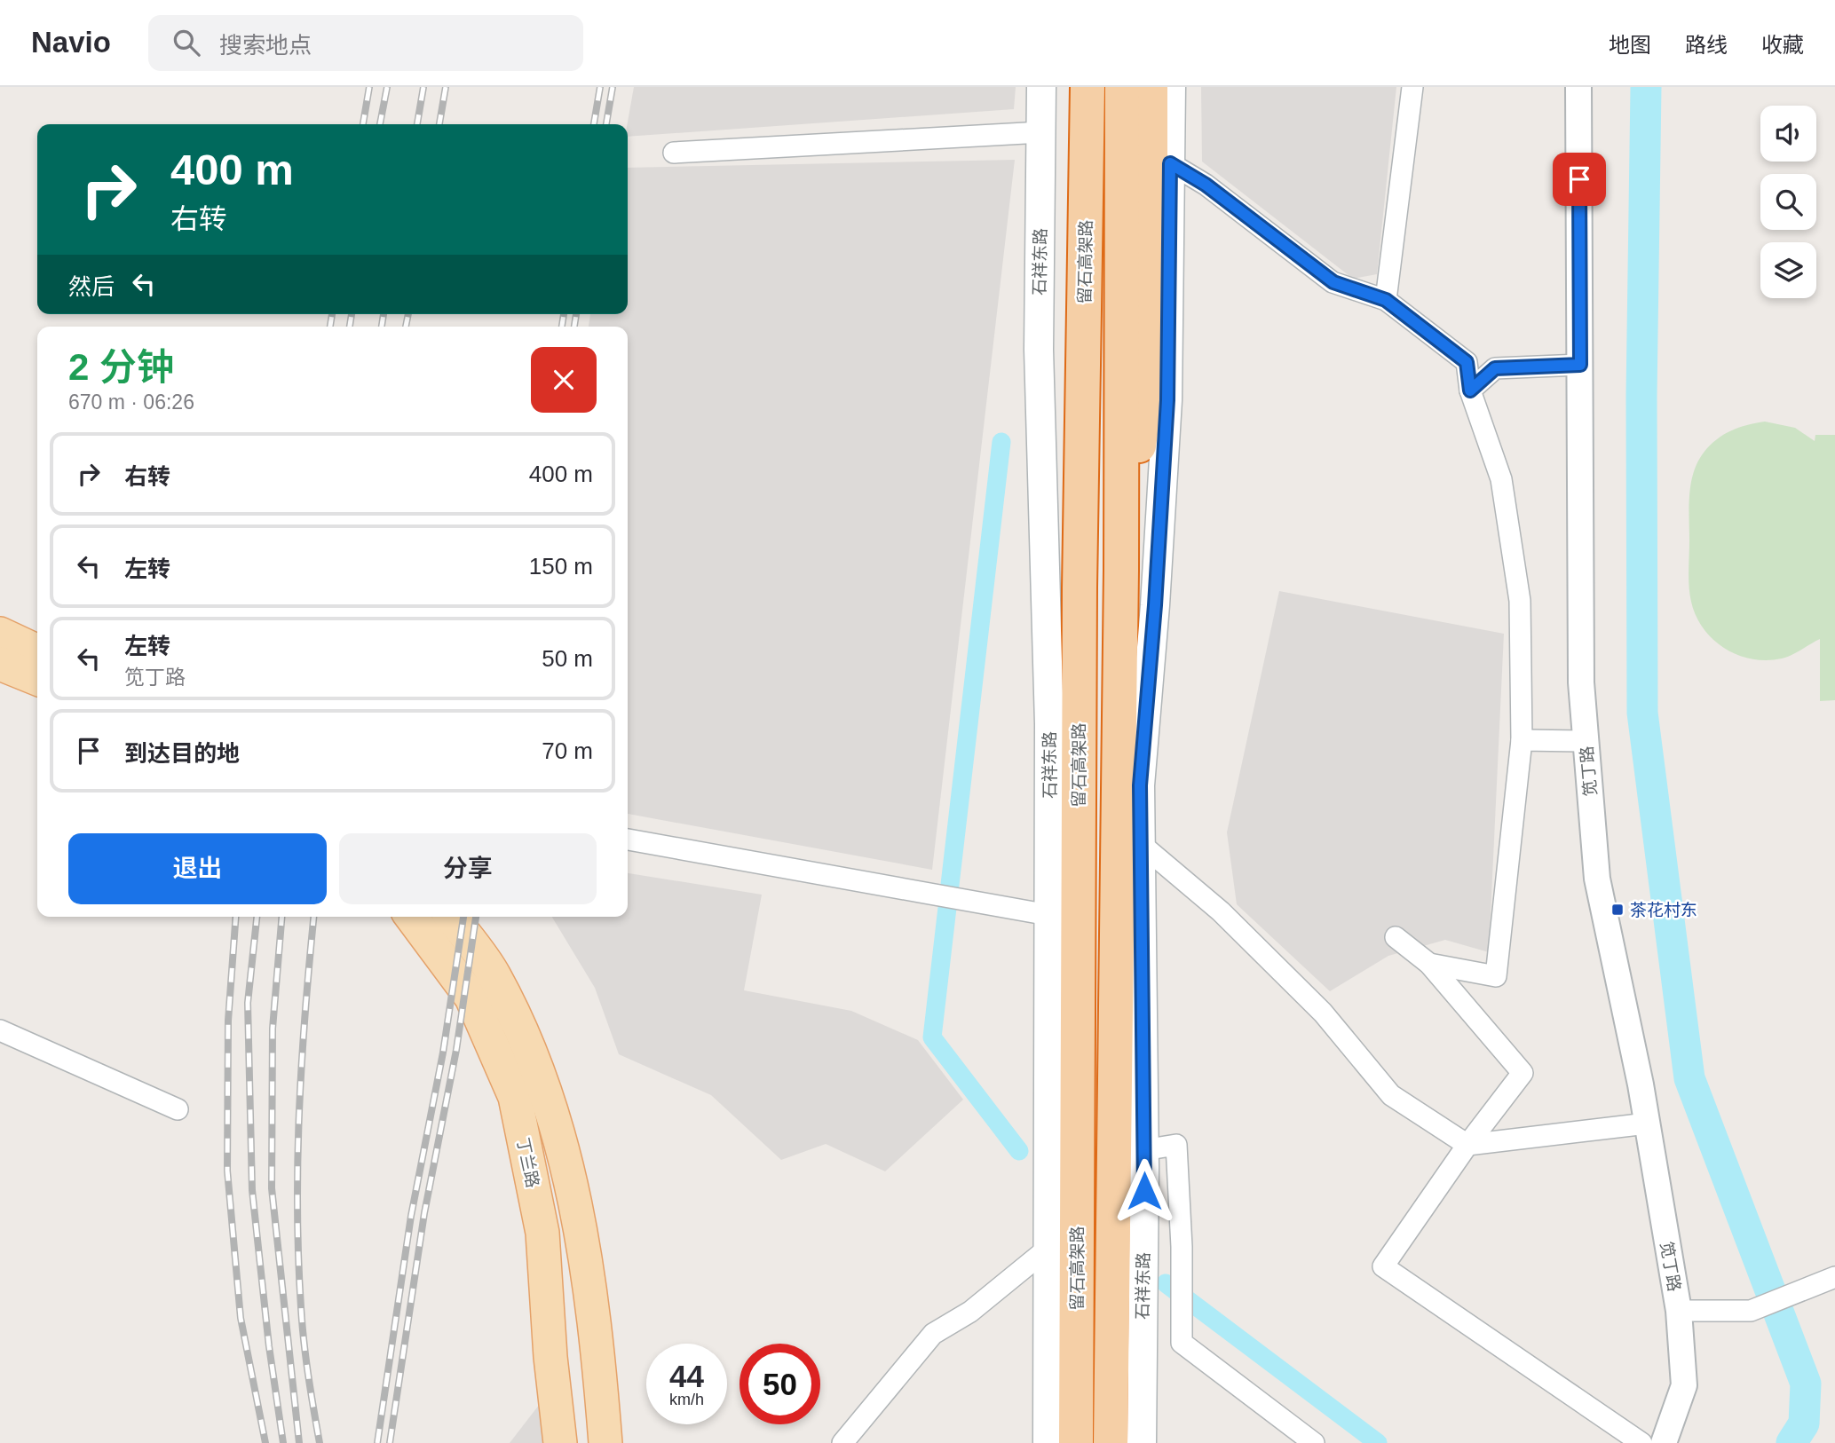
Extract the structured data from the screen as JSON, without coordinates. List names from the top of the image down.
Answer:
{
  "streets": {
    "highway": ["留石高架路"],
    "main road": ["石祥东路", "丁兰路"],
    "street": ["笕丁路"]
  },
  "crossings": [
    ["石祥东路", "留石高架路"]
  ],
  "places": {
    "transit": ["茶花村东"]
  },
  "page": {
    "header": "Navio",
    "search": "搜索地点",
    "nav": ["地图", "路线", "收藏"],
    "turn": ["400 m", "右转"],
    "then": "然后",
    "heading": ["2 分钟", "670 m · 06:26"],
    "list": [
      {
        "name": "右转",
        "value": "400 m"
      },
      {
        "name": "左转",
        "value": "150 m"
      },
      {
        "name": "左转",
        "note": "笕丁路",
        "value": "50 m"
      },
      {
        "name": "到达目的地",
        "value": "70 m"
      }
    ],
    "buttons": ["退出", "分享"],
    "speed": "44 km/h",
    "limit": "50"
  }
}
